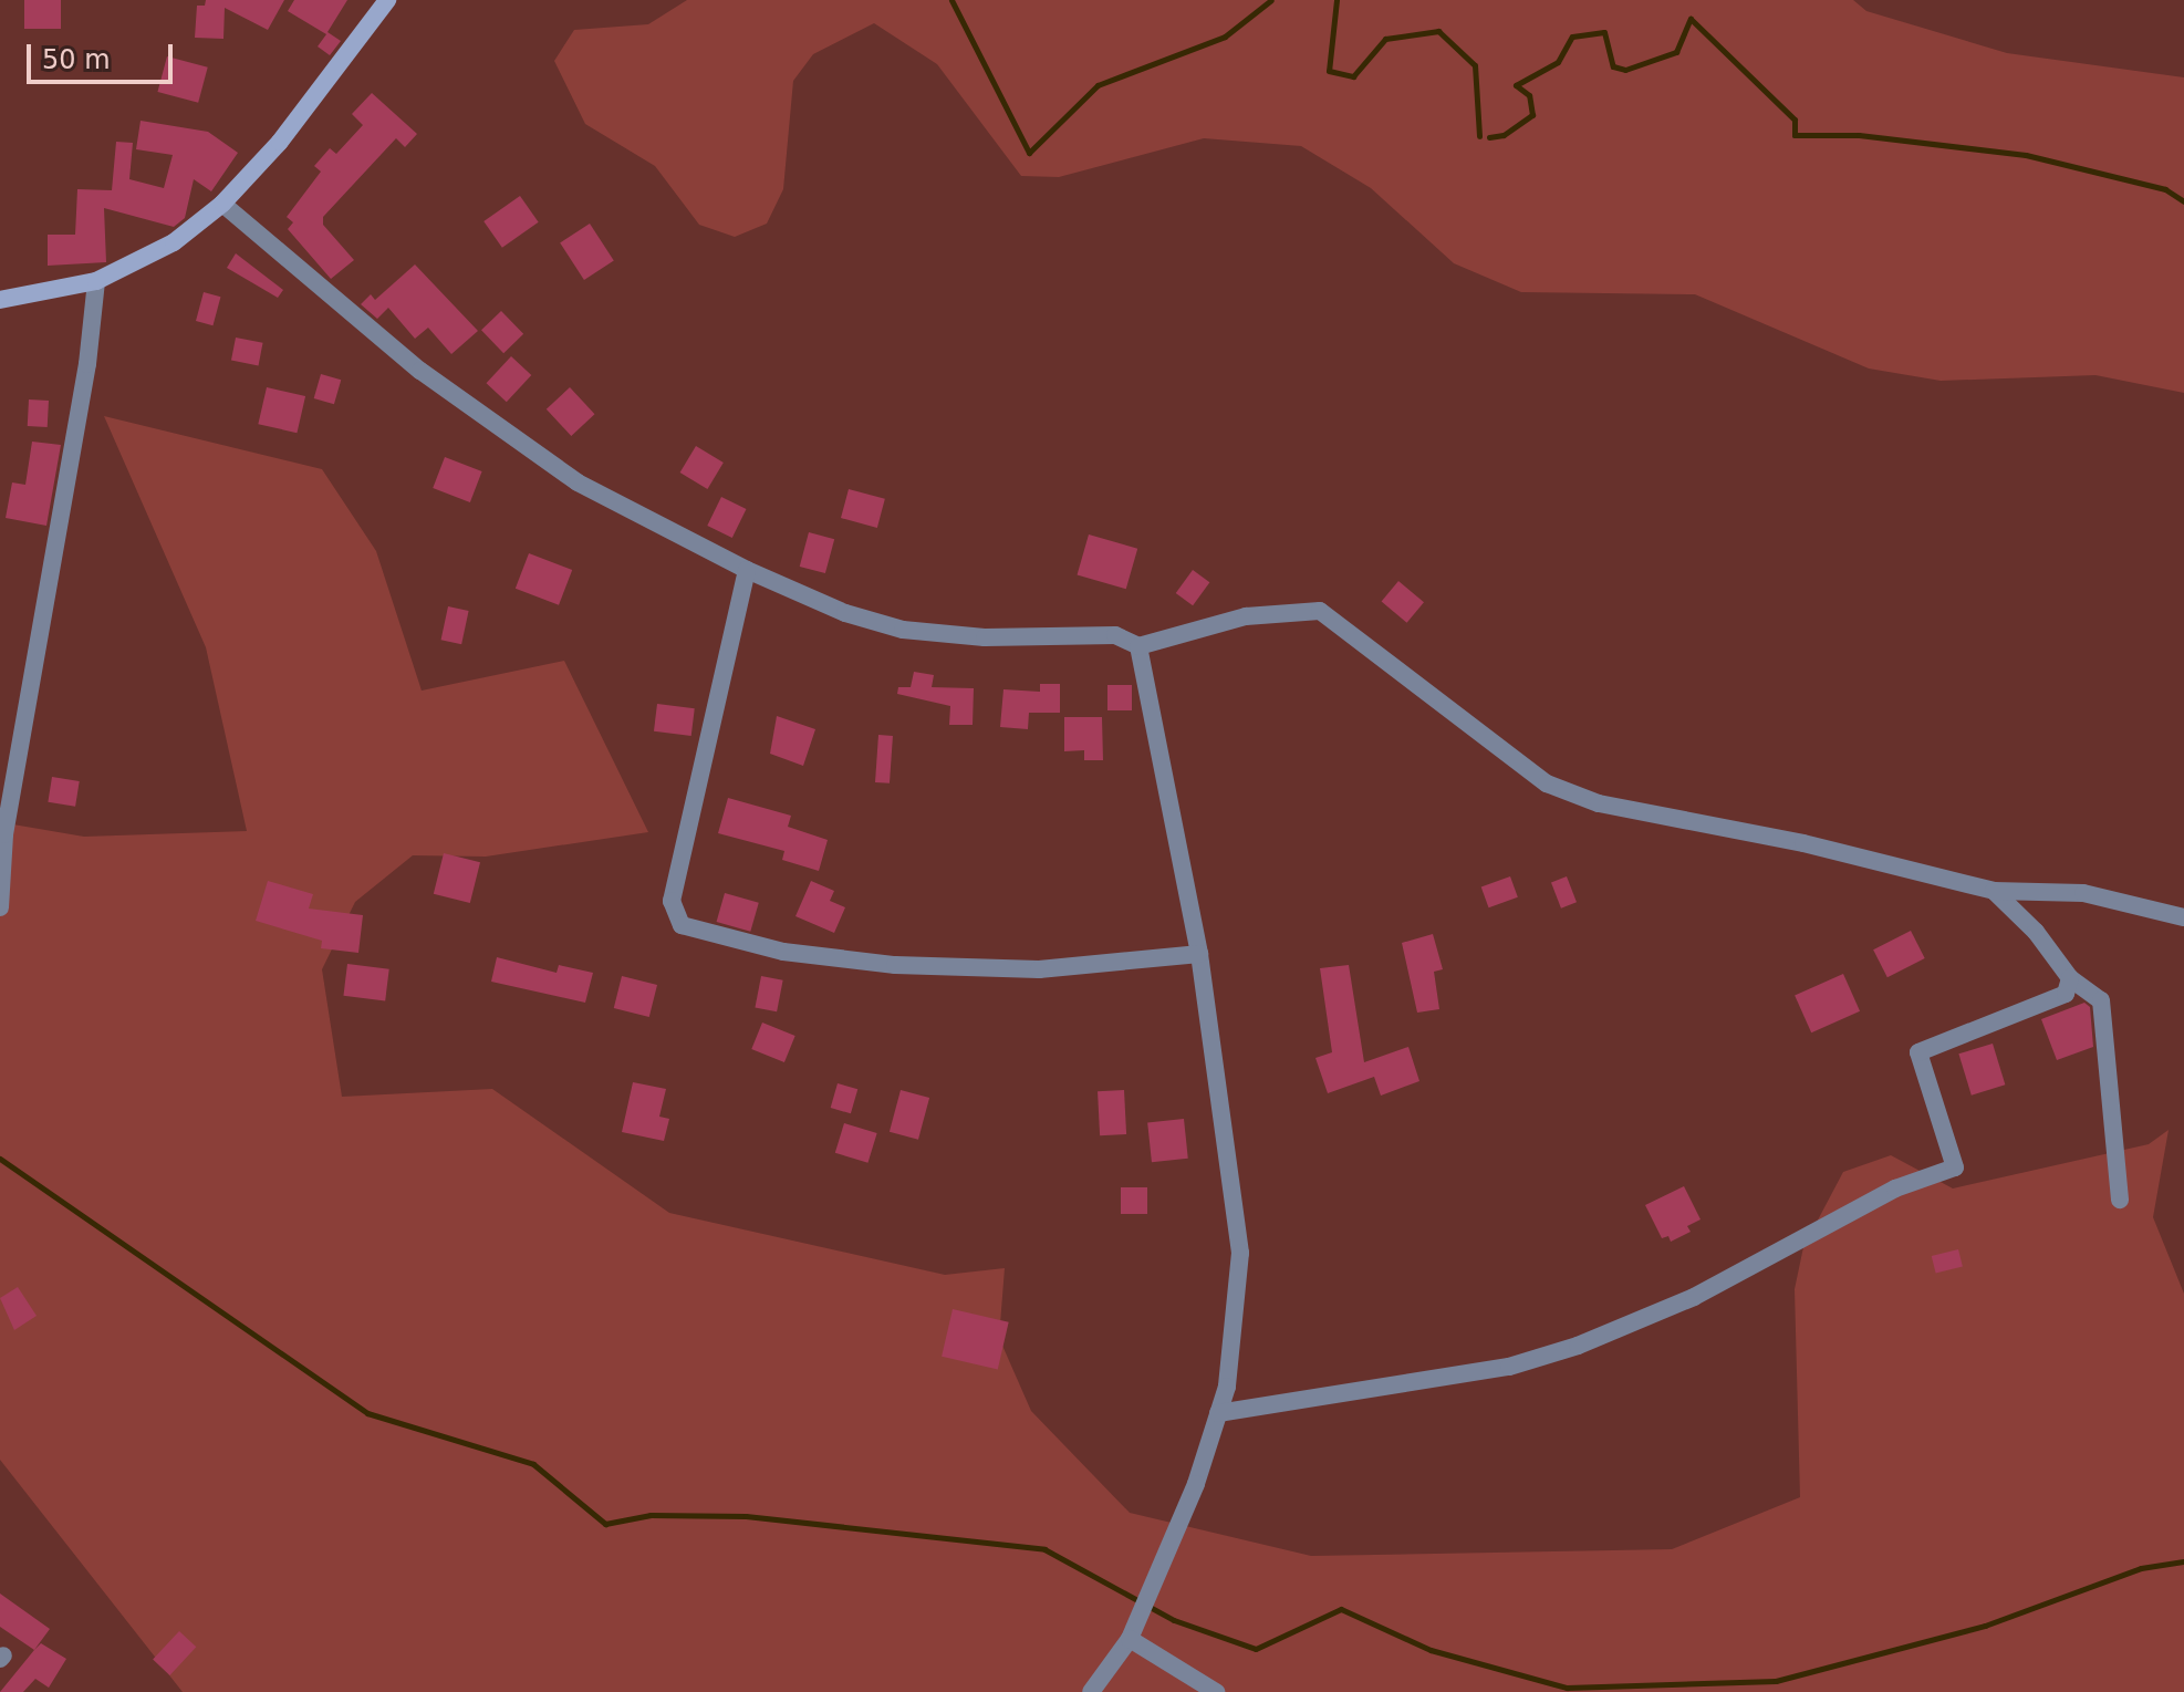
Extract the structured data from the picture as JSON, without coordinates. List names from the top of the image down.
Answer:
{
  "scale_bar": "50 m"
}
